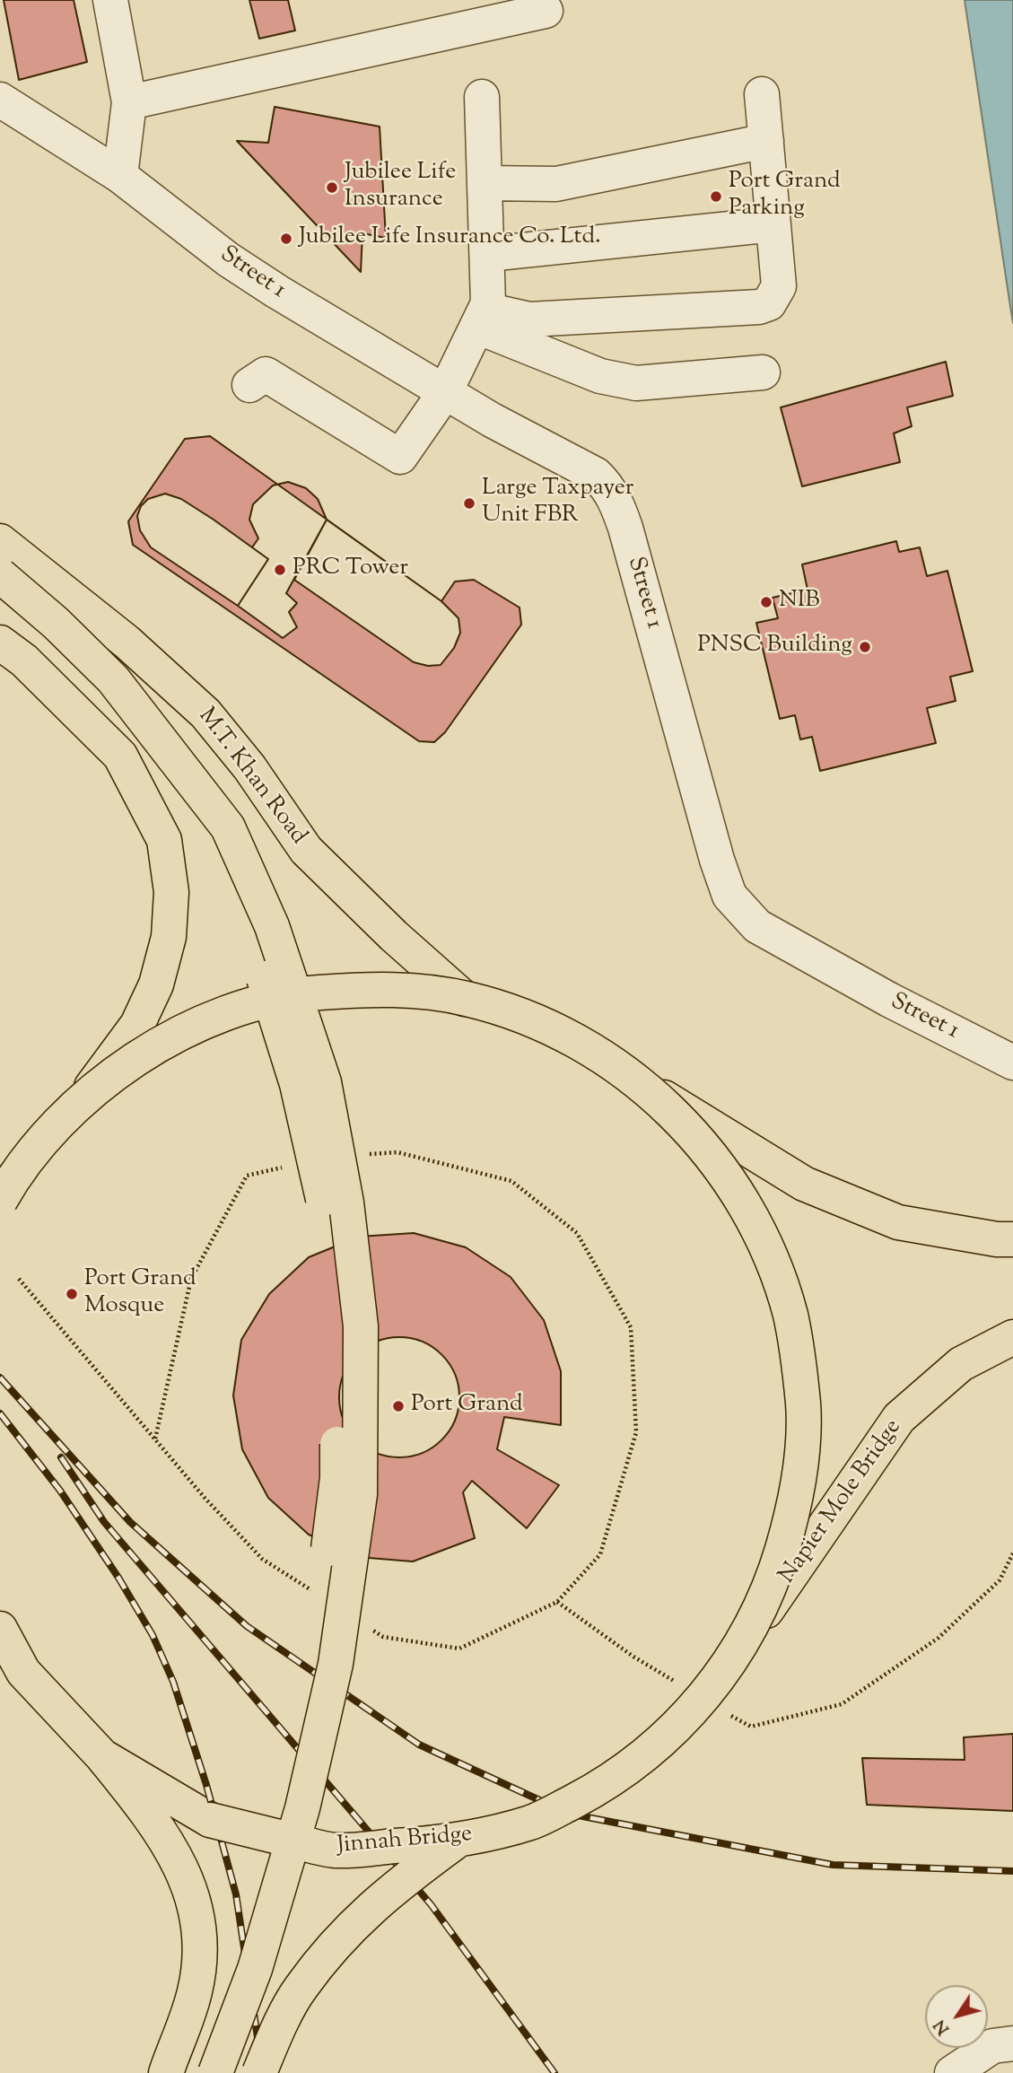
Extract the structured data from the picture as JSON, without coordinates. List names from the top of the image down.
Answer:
{
  "streets": {
    "main road": ["M.T. Khan Road", "Napier Mole Bridge", "Jinnah Bridge"],
    "street": ["Street 1"]
  },
  "crossings": [
    ["M.T. Khan Road", "Jinnah Bridge"],
    ["Napier Mole Bridge", "Jinnah Bridge"]
  ],
  "places": [
    "Jubilee Life Insurance",
    "Port Grand Parking",
    "Jubilee Life Insurance Co. Ltd.",
    "Large Taxpayer Unit FBR",
    "PRC Tower",
    "NIB",
    "PNSC Building",
    "Port Grand Mosque",
    "Port Grand"
  ],
  "north": "bottom left"
}
